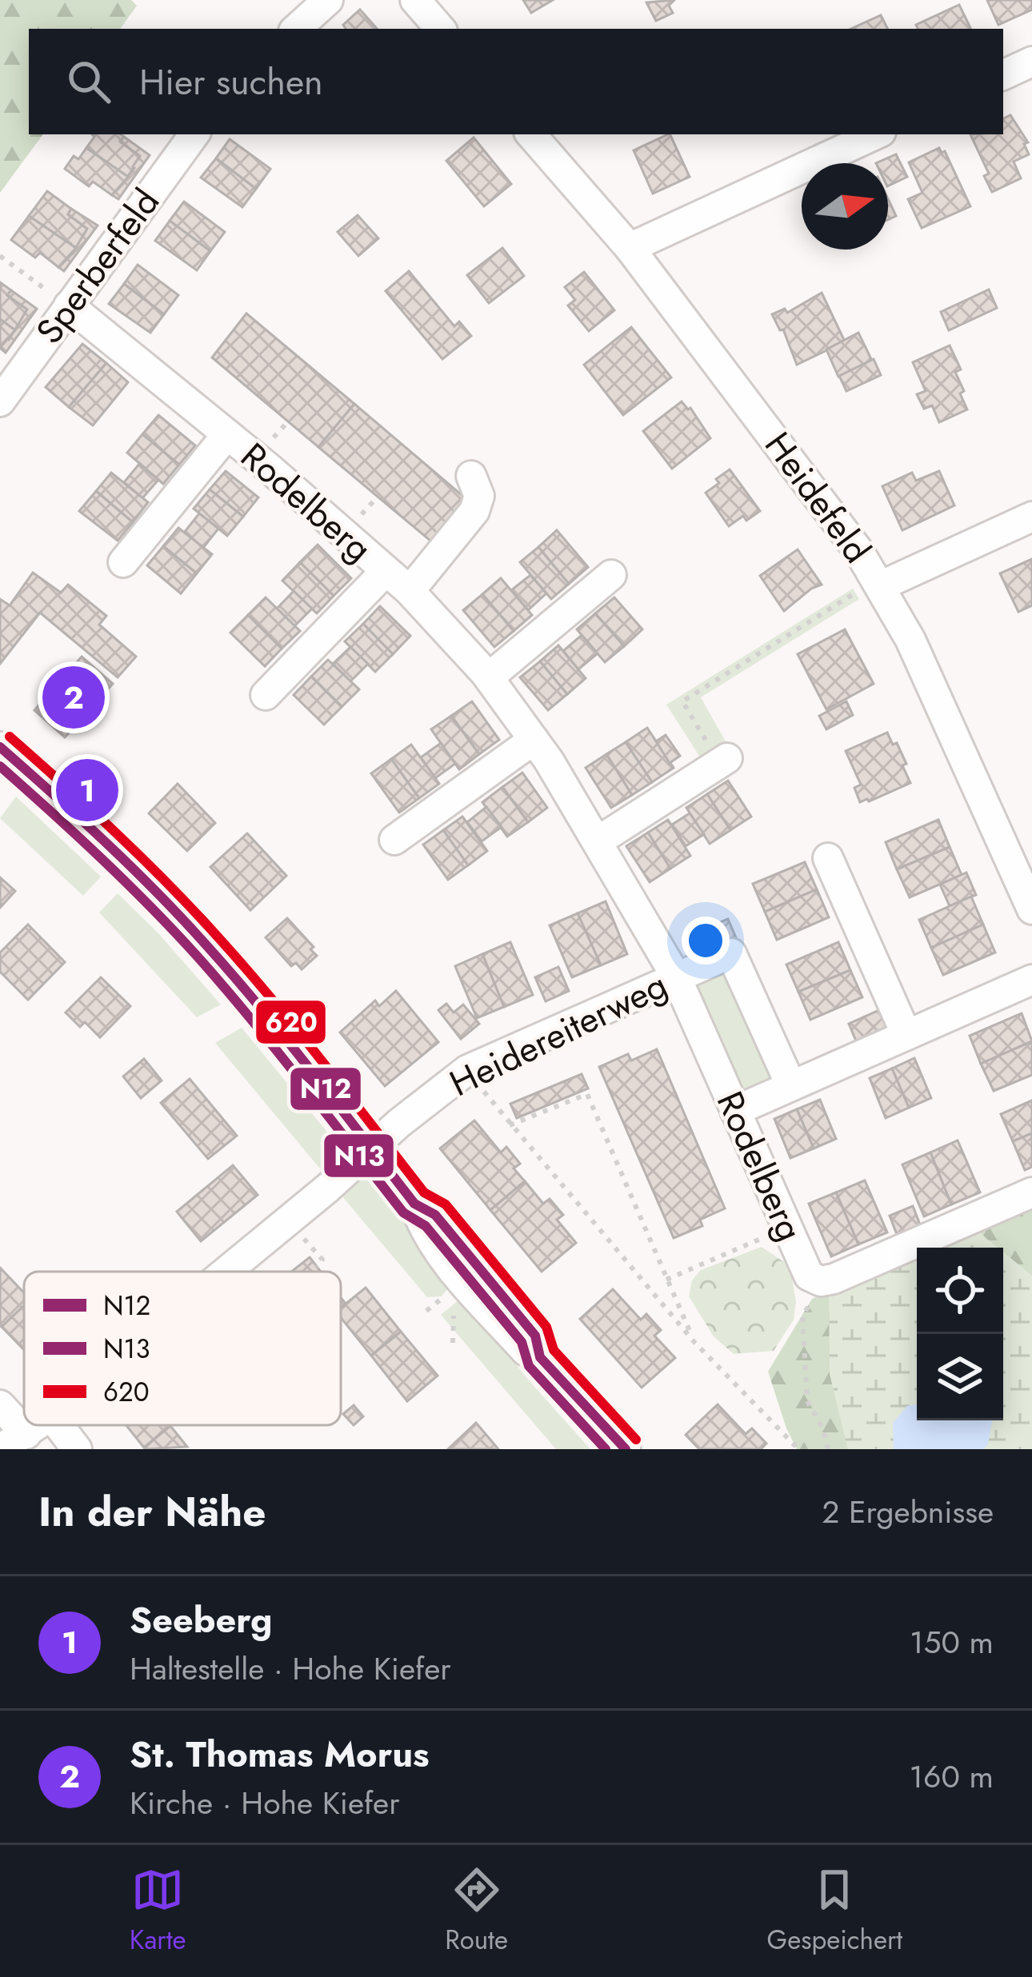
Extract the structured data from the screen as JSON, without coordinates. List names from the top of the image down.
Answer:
{
  "streets": {
    "street": [
      "Sperberfeld",
      "Heidefeld",
      "Rodelberg",
      "Heidereiterweg"
    ]
  },
  "crossings": [
    ["Sperberfeld", "Rodelberg"],
    ["Rodelberg", "Heidereiterweg"]
  ],
  "lines": ["transit line 620", "transit line N12", "transit line N13"],
  "legend": ["N12", "N13", "620"],
  "north": "right",
  "page": {
    "search": "Hier suchen",
    "pins": ["2", "1"],
    "heading": ["In der Nähe", "2 Ergebnisse"],
    "list": [
      {
        "mark": "1",
        "name": "Seeberg",
        "note": "Haltestelle · Hohe Kiefer",
        "value": "150 m"
      },
      {
        "mark": "2",
        "name": "St. Thomas Morus",
        "note": "Kirche · Hohe Kiefer",
        "value": "160 m"
      }
    ],
    "nav": ["Karte", "Route", "Gespeichert"]
  }
}
